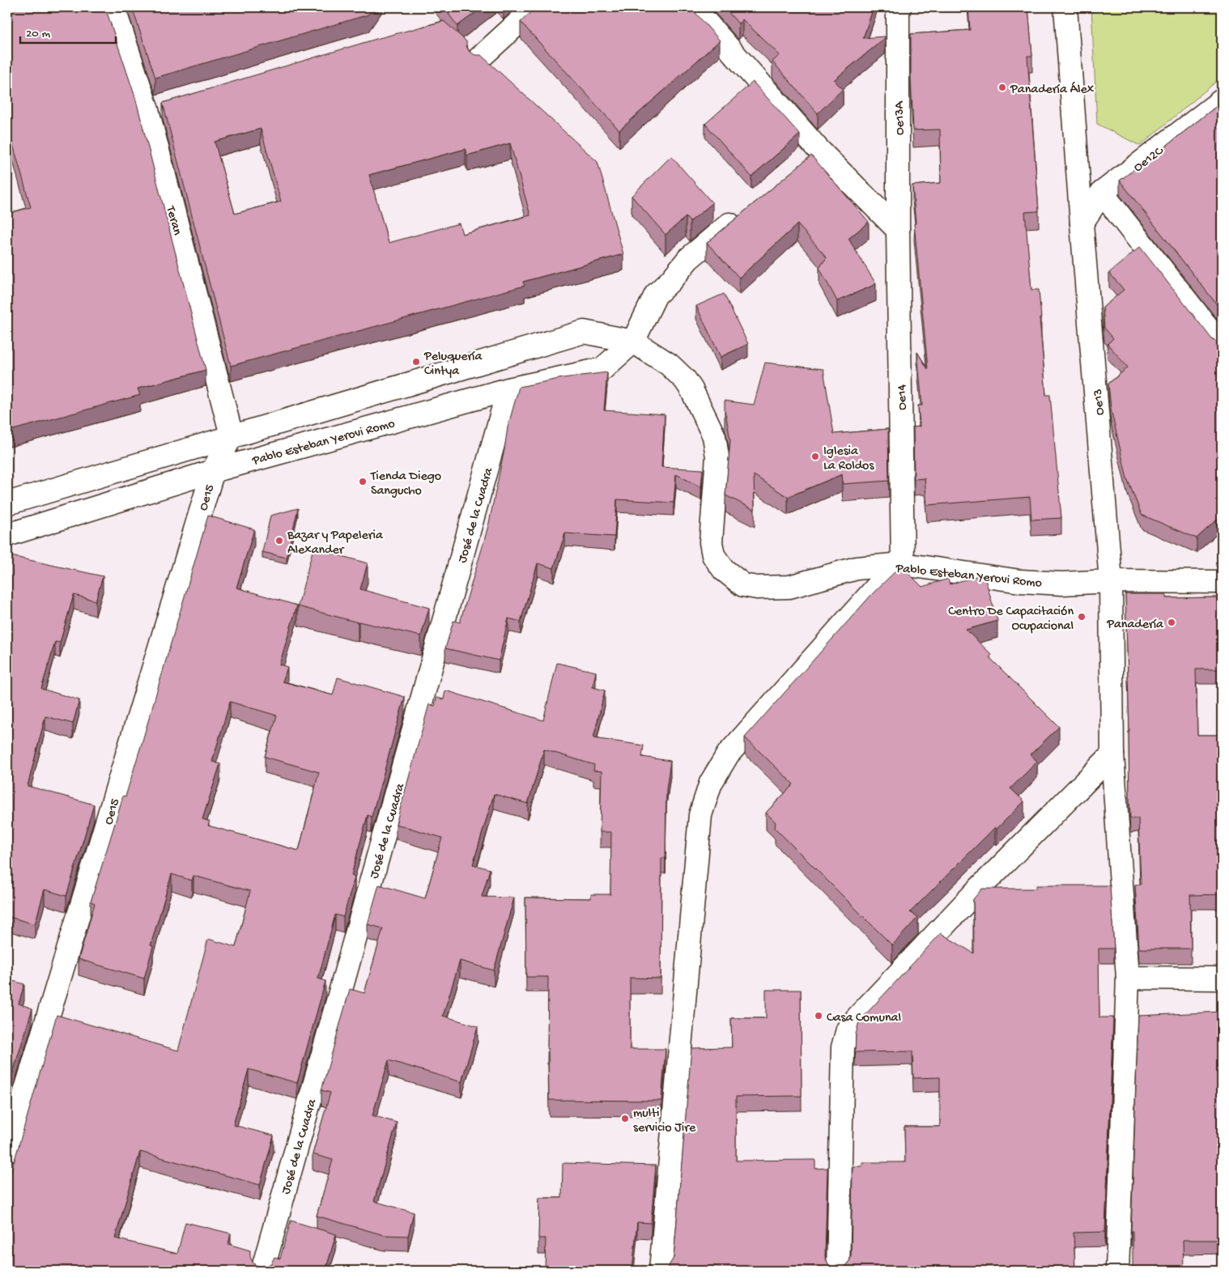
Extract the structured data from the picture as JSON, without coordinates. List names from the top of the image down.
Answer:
{
  "streets": {
    "street": [
      "Oe13A",
      "Oe12C",
      "Teran",
      "Oe14",
      "Oe13",
      "Pablo Esteban Yerovi Romo",
      "Oe15",
      "José de la Cuadra"
    ]
  },
  "crossings": [
    ["Oe13A", "Oe14"],
    ["Oe12C", "Oe13"],
    ["Teran", "Pablo Esteban Yerovi Romo"],
    ["Teran", "Oe15"],
    ["Oe14", "Pablo Esteban Yerovi Romo"],
    ["Oe13", "Pablo Esteban Yerovi Romo"],
    ["Pablo Esteban Yerovi Romo", "Oe15"],
    ["Pablo Esteban Yerovi Romo", "José de la Cuadra"]
  ],
  "places": [
    "Panadería Álex",
    "Peluquería Cintya",
    "Iglesia La Roldos",
    "Tienda Diego Sangucho",
    "Bazar y Papeleria Alexander",
    "Centro De Capacitación Ocupacional",
    "Panadería",
    "Casa Comunal",
    "multi servicio Jire"
  ],
  "scale_bar": "20 m"
}
